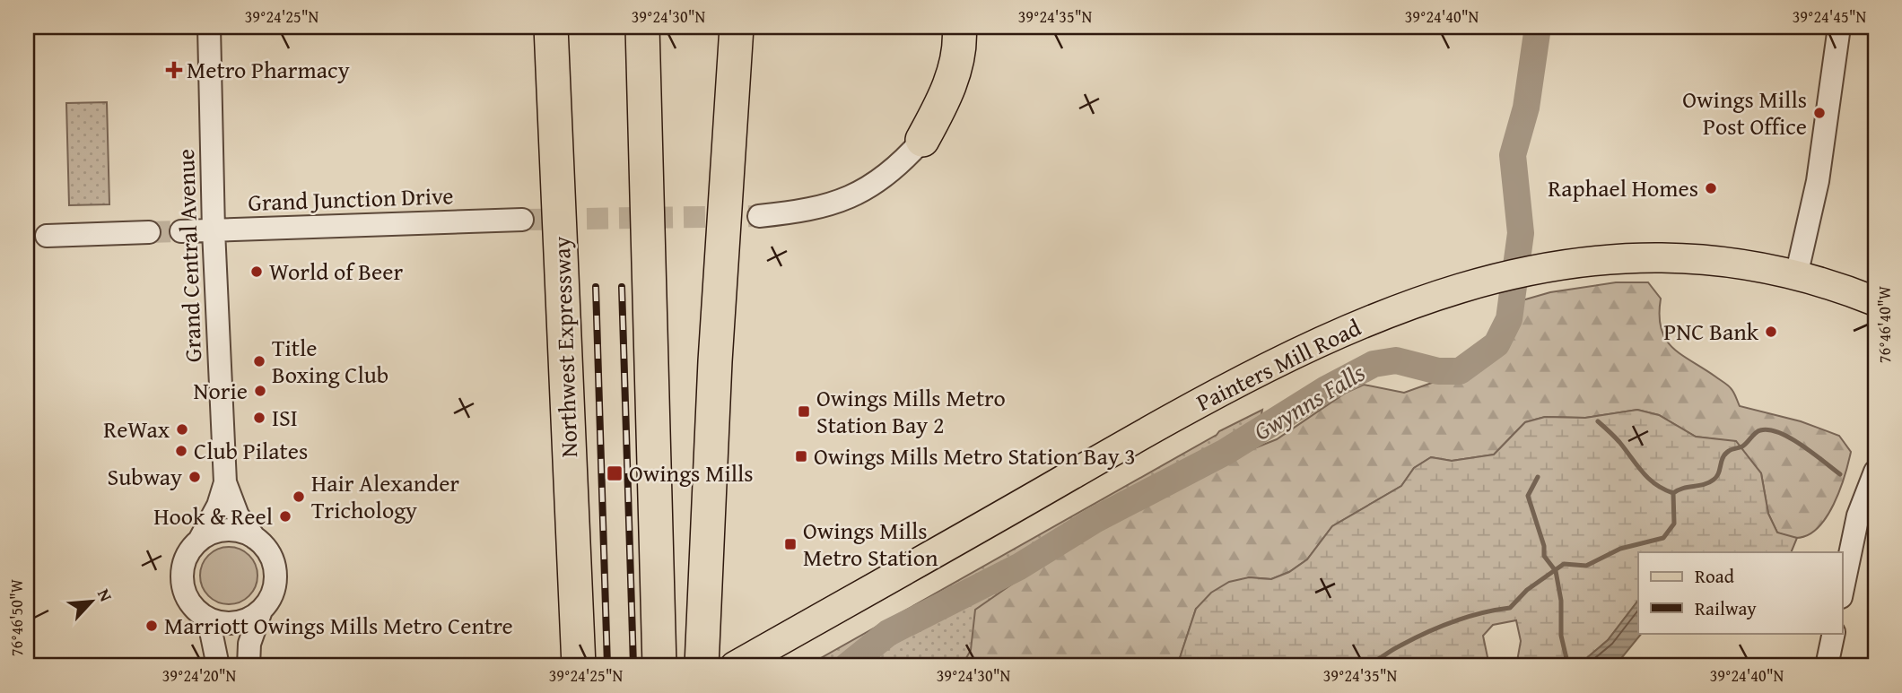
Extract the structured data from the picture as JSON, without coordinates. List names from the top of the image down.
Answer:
{
  "streets": {
    "highway": ["Northwest Expressway"],
    "main road": ["Painters Mill Road"],
    "street": ["Grand Junction Drive", "Grand Central Avenue"]
  },
  "crossings": [
    ["Grand Junction Drive", "Grand Central Avenue"]
  ],
  "water": ["Gwynns Falls"],
  "places": {
    "health": ["Metro Pharmacy"],
    "other": [
      "Owings Mills Post Office",
      "Raphael Homes",
      "World of Beer",
      "PNC Bank",
      "Title Boxing Club",
      "Norie",
      "ISI",
      "ReWax",
      "Club Pilates",
      "Subway",
      "Hair Alexander Trichology",
      "Hook & Reel",
      "Marriott Owings Mills Metro Centre"
    ],
    "transit": [
      "Owings Mills Metro Station Bay 2",
      "Owings Mills Metro Station Bay 3",
      "Owings Mills",
      "Owings Mills Metro Station"
    ]
  },
  "legend": ["Road", "Railway"],
  "north": "top right",
  "coordinates": [
    "39°24'25\"N",
    "39°24'30\"N",
    "39°24'35\"N",
    "39°24'40\"N",
    "39°24'45\"N",
    "76°46'40\"W",
    "76°46'50\"W",
    "39°24'20\"N"
  ]
}
